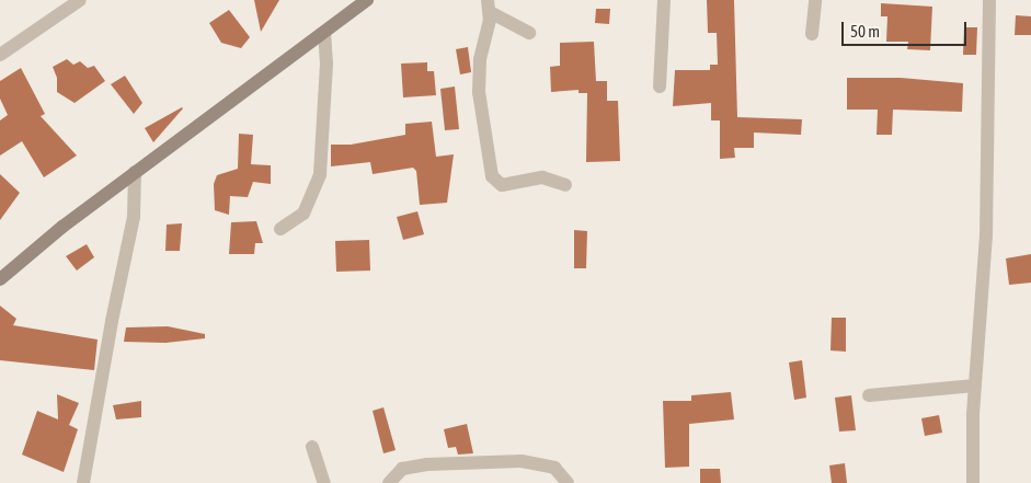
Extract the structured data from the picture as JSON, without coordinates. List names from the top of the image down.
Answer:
{
  "scale_bar": "50 m"
}
